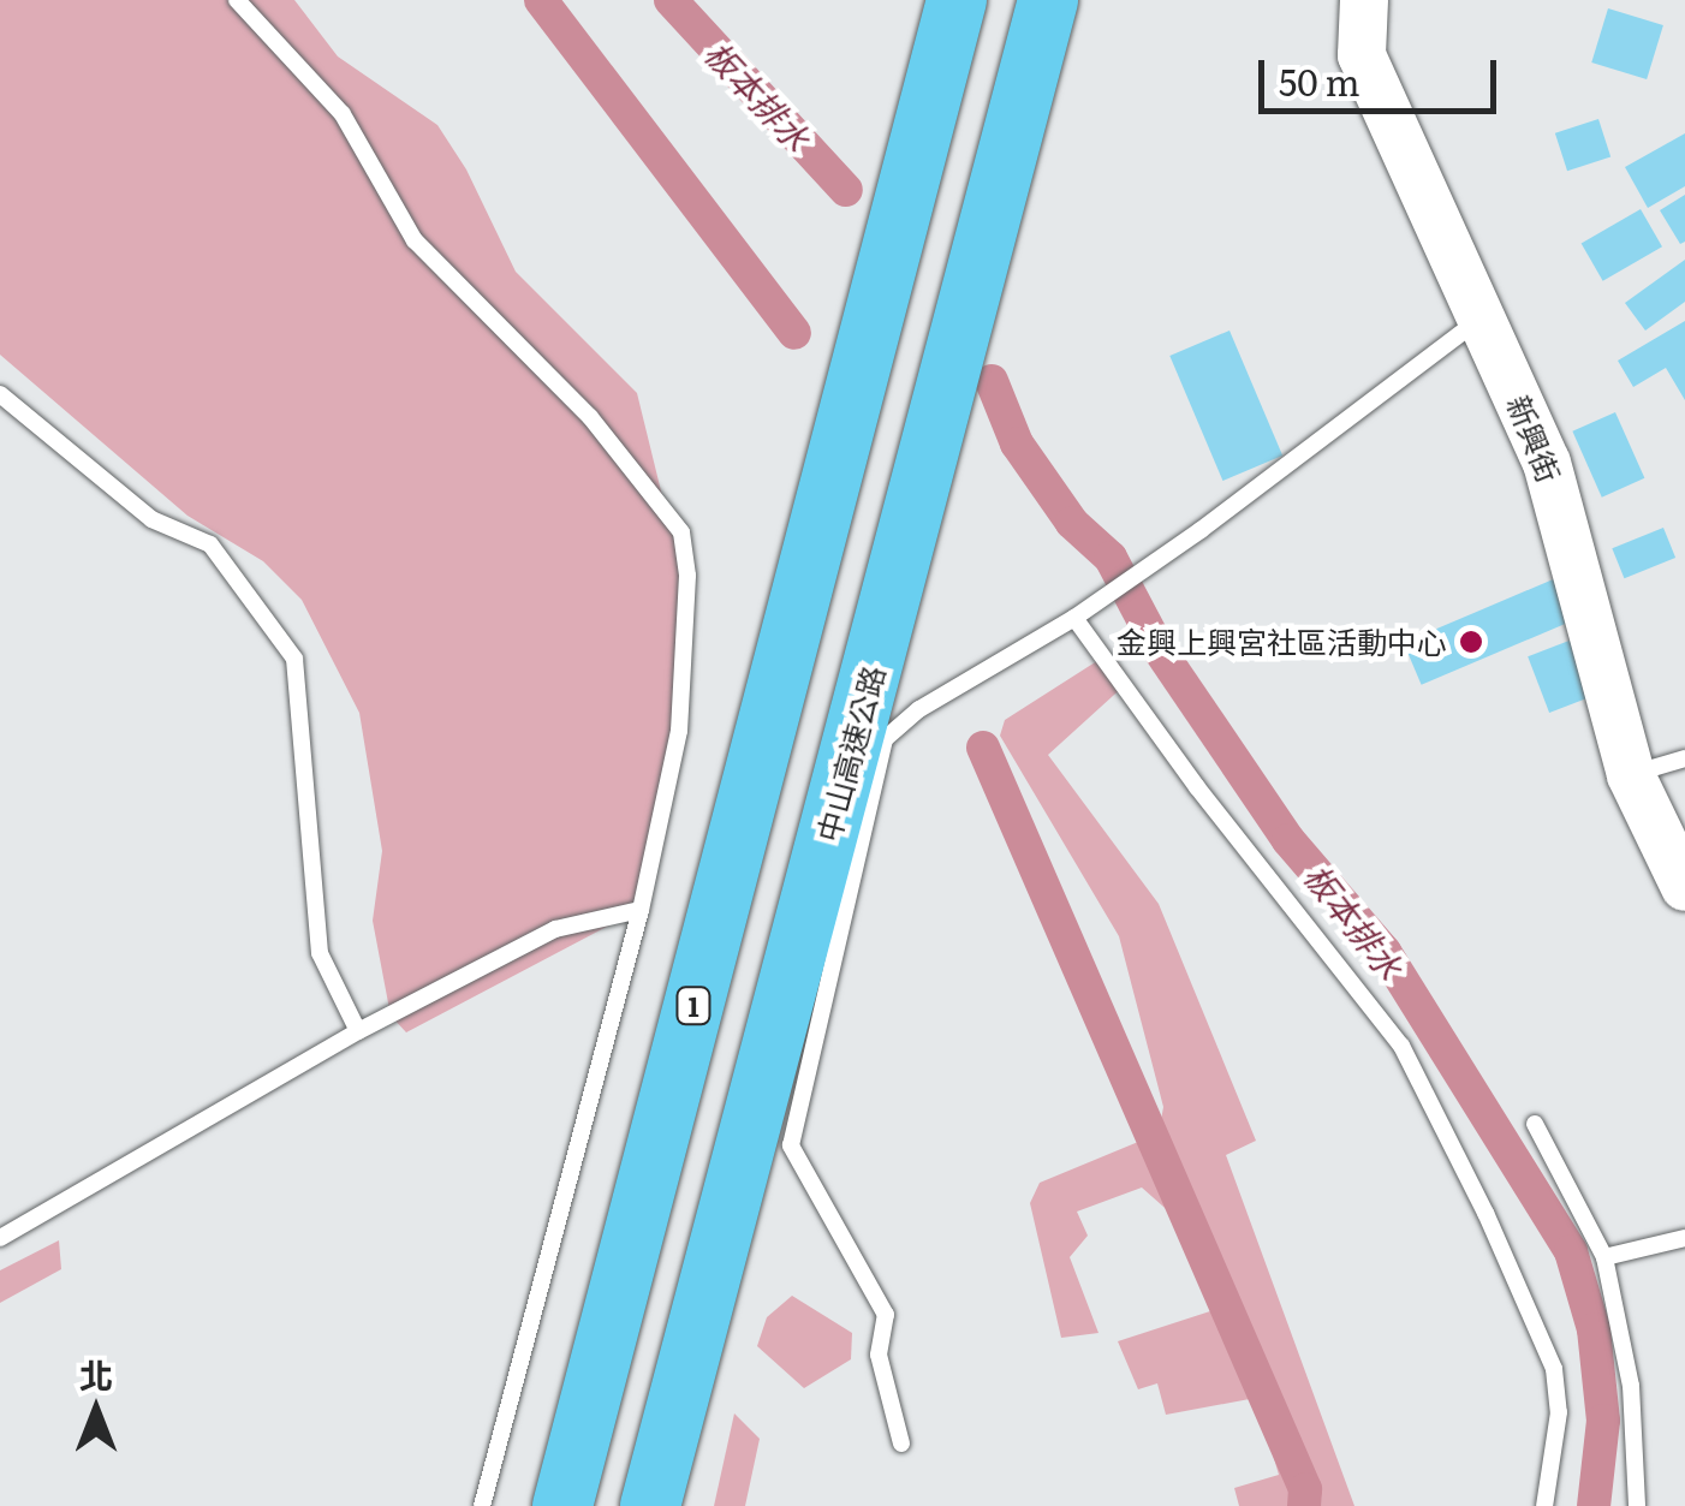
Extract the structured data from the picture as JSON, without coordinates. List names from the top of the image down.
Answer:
{
  "streets": {
    "highway": ["中山高速公路", "1"],
    "street": ["新興街"]
  },
  "water": ["板本排水"],
  "places": ["金興上興宮社區活動中心"],
  "scale_bar": "50 m",
  "north": "top"
}
